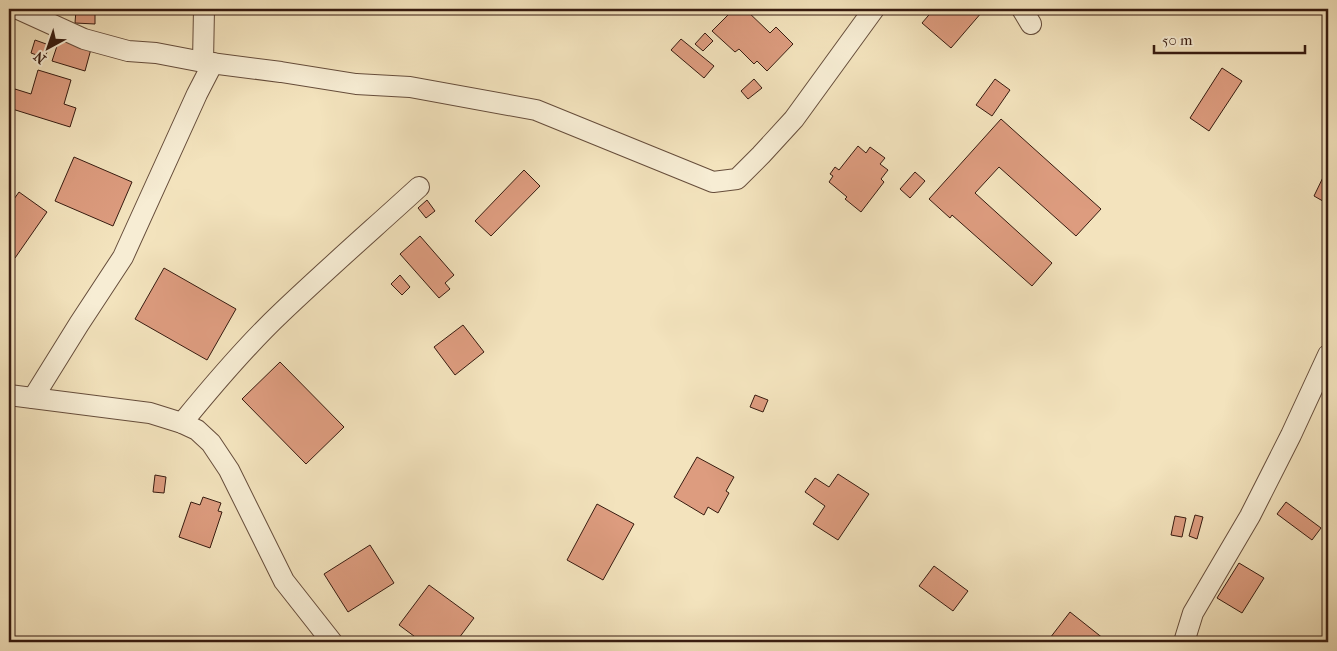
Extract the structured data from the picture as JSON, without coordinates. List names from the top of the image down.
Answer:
{
  "scale_bar": "50 m",
  "north": "bottom left"
}
